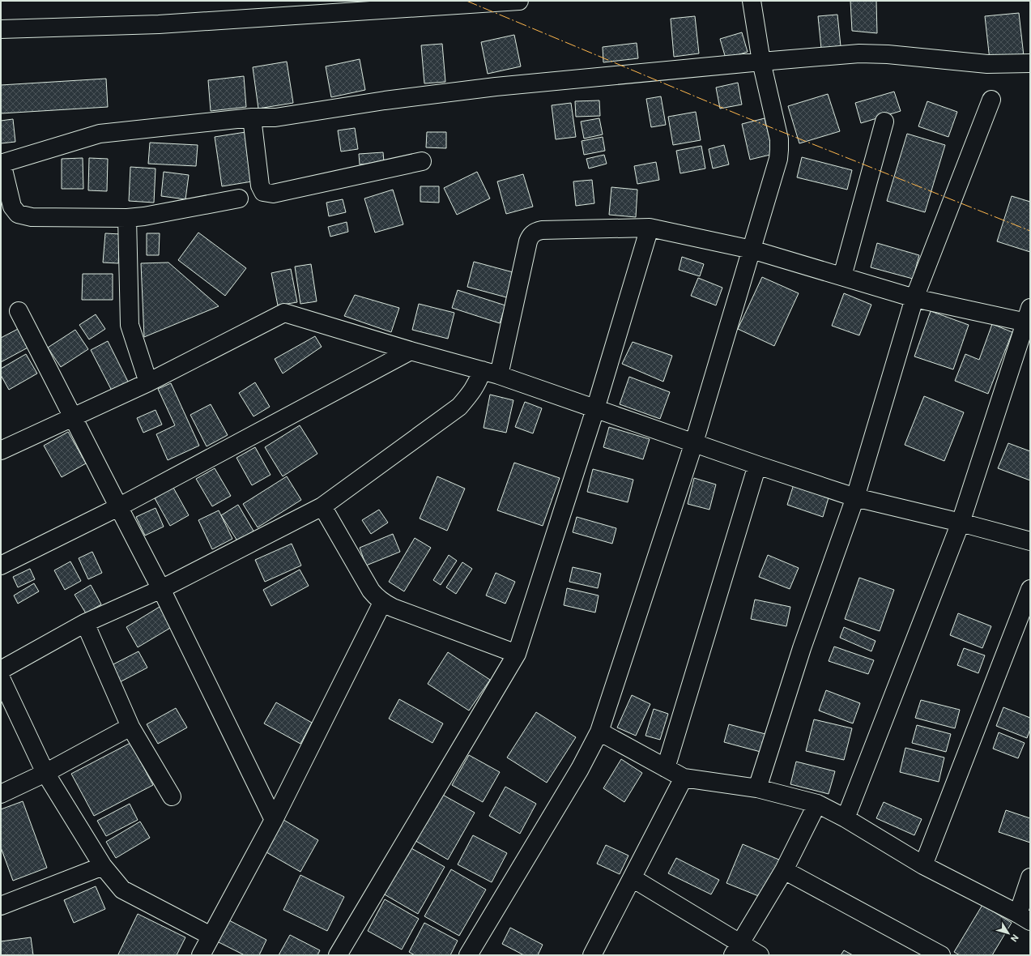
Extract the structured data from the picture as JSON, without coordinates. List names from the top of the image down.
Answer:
{
  "north": "bottom right"
}
